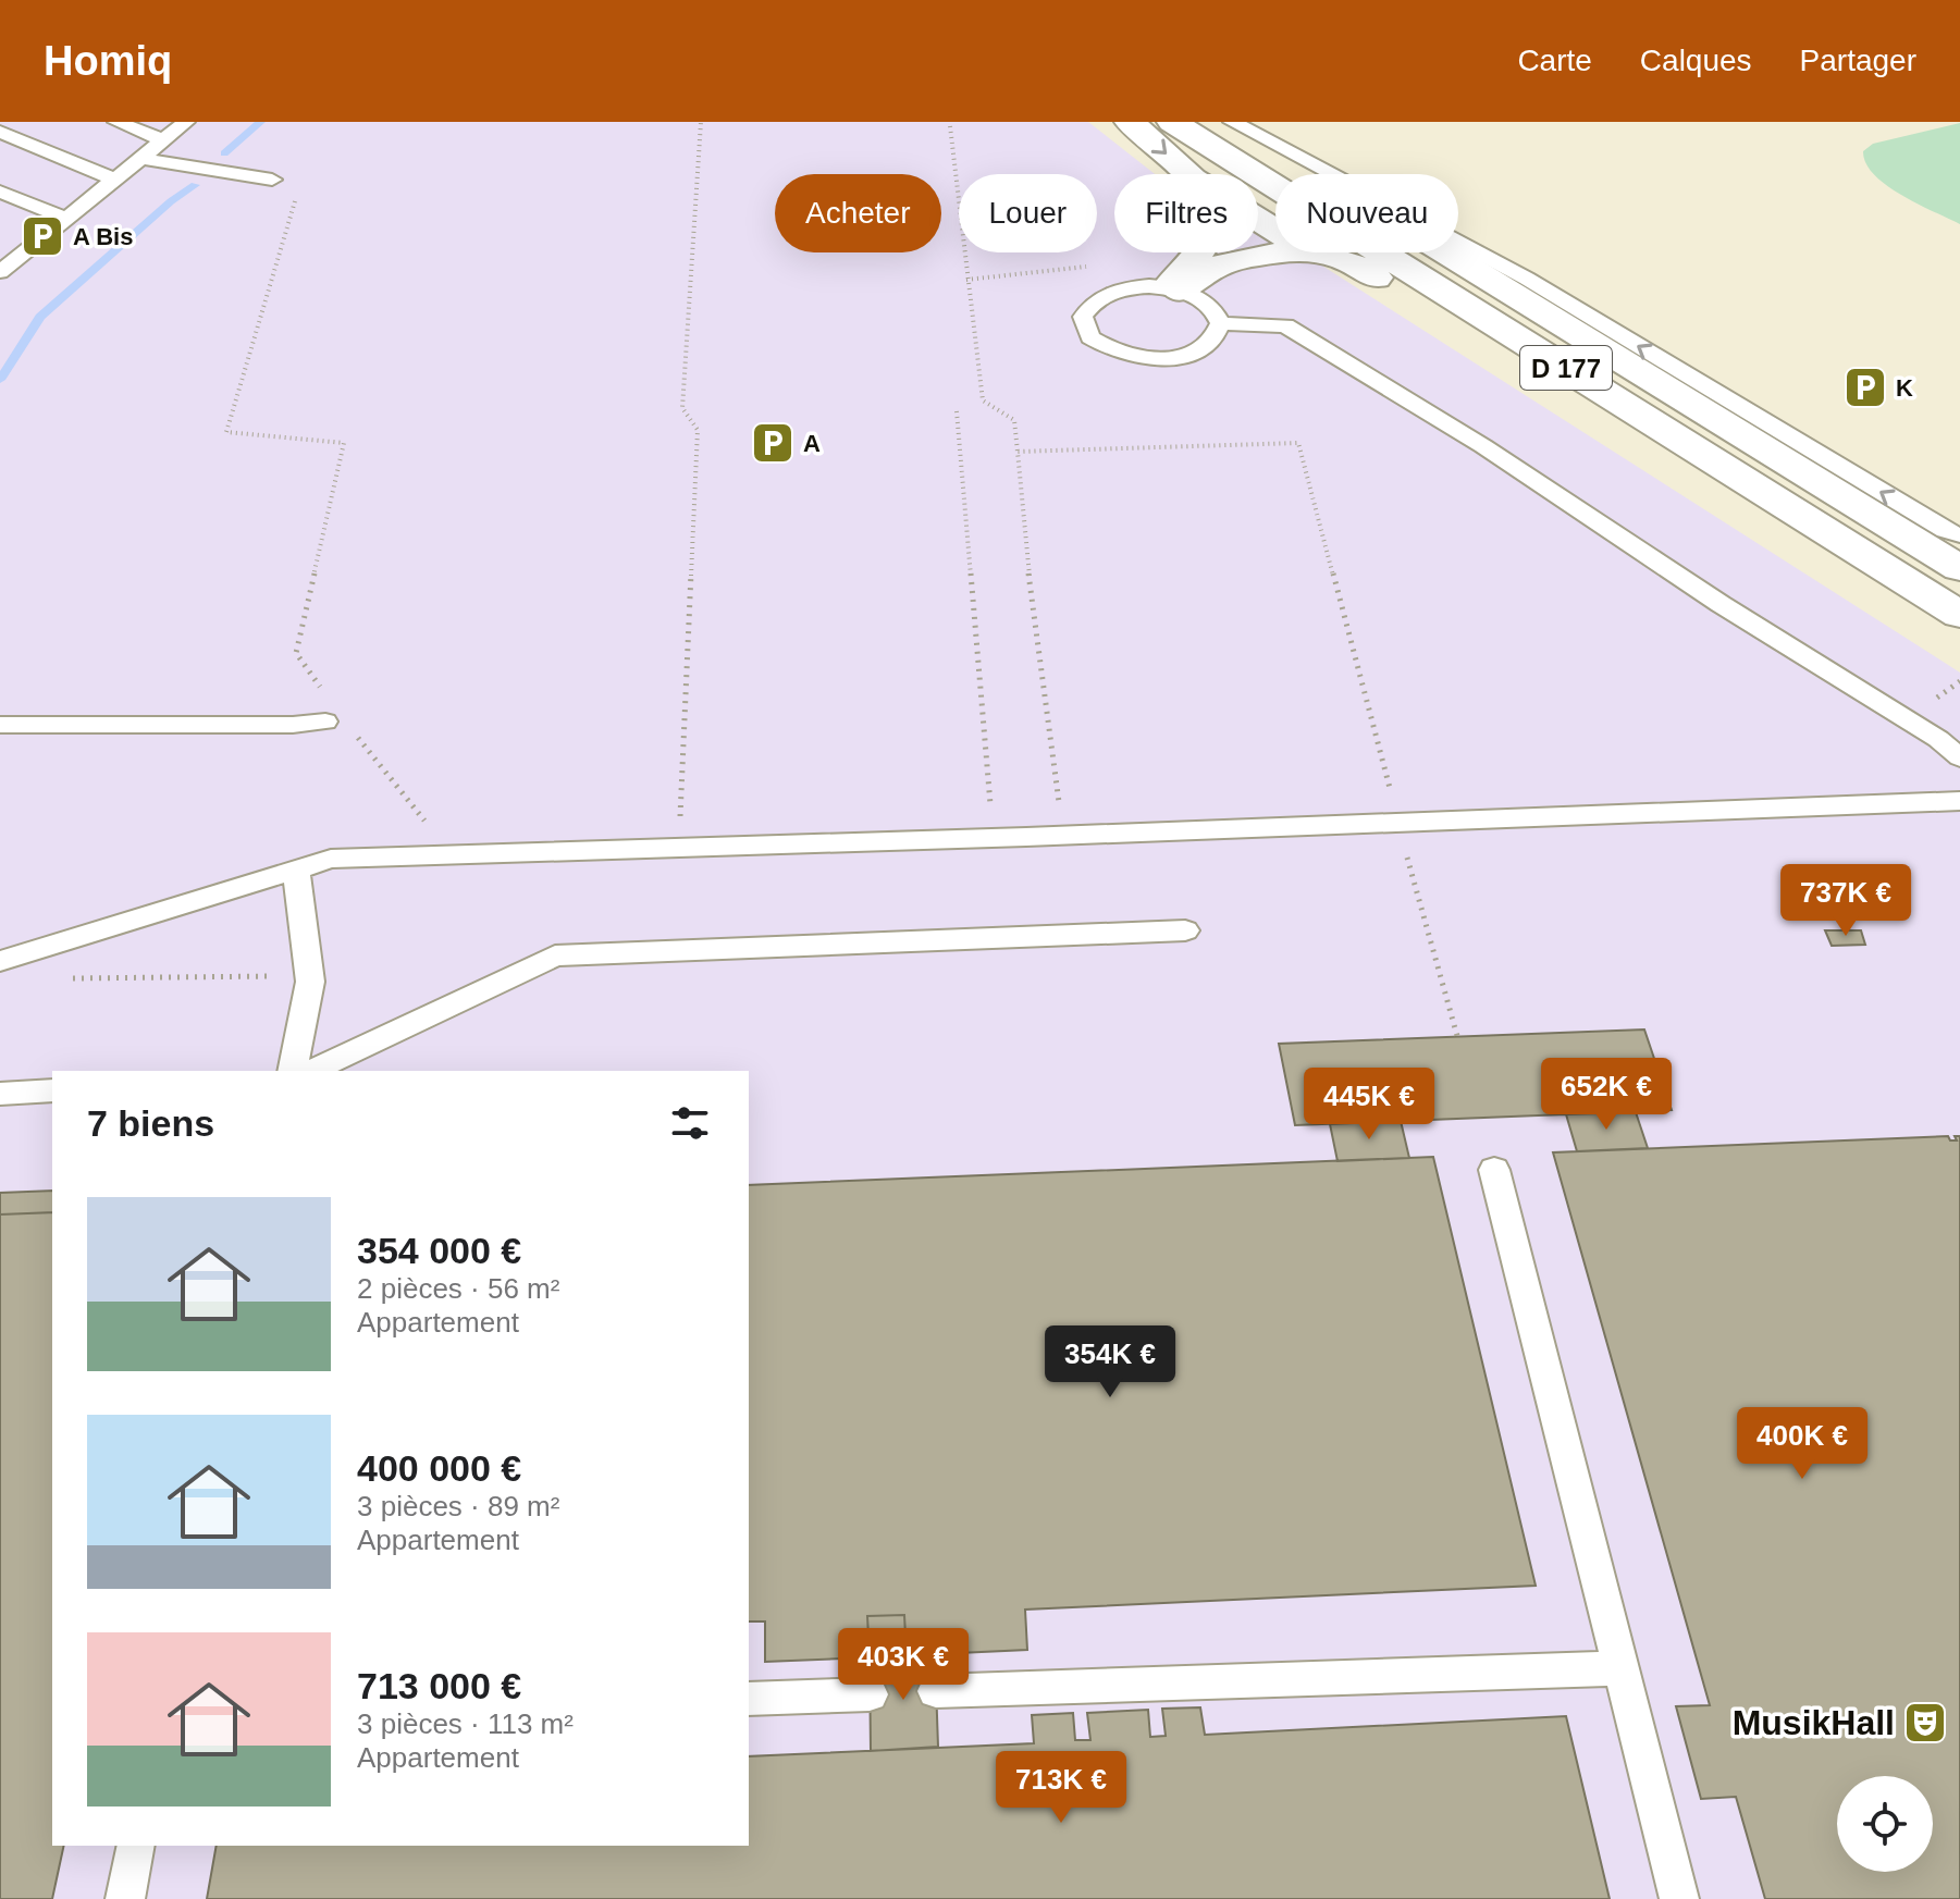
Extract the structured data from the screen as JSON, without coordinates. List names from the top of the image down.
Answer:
{
  "streets": {
    "highway": ["D 177"]
  },
  "places": {
    "parking": ["A Bis", "K", "A"],
    "theatre": ["MusikHall"]
  },
  "page": {
    "header": "Homiq",
    "nav": ["Carte", "Calques", "Partager"],
    "chip": [
      "Acheter",
      "Louer",
      "Filtres",
      "Nouveau"
    ],
    "price": [
      "737K €",
      "652K €",
      "445K €",
      "354K €",
      "400K €",
      "403K €",
      "713K €"
    ],
    "heading": "7 biens",
    "list": [
      {
        "name": "354 000 €",
        "note": "2 pièces · 56 m² · Appartement"
      },
      {
        "name": "400 000 €",
        "note": "3 pièces · 89 m² · Appartement"
      },
      {
        "name": "713 000 €",
        "note": "3 pièces · 113 m² · Appartement"
      }
    ]
  }
}
